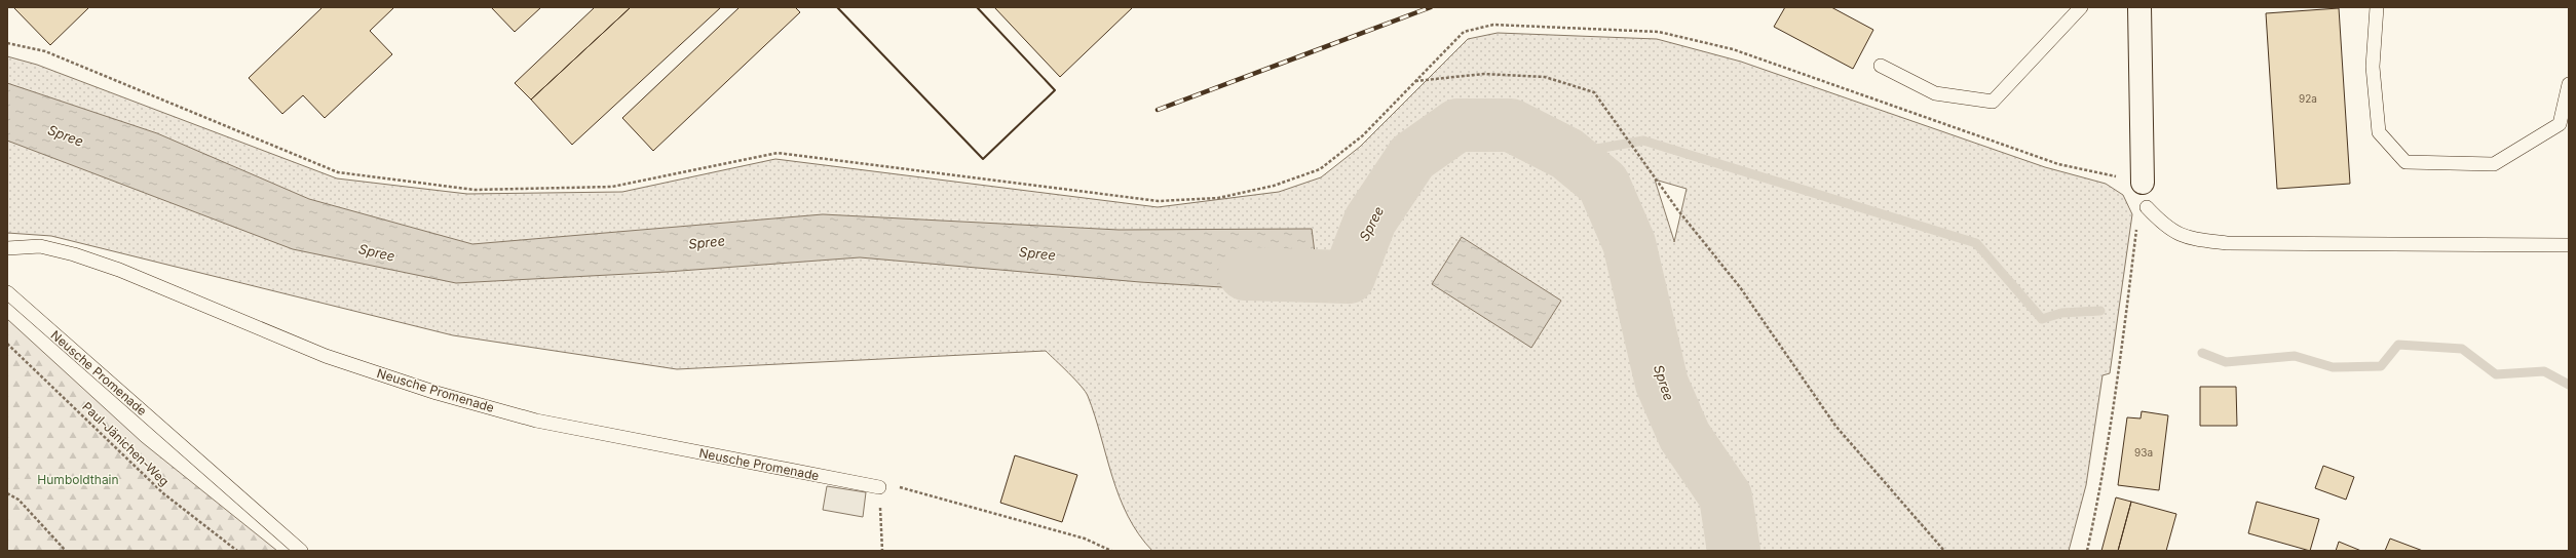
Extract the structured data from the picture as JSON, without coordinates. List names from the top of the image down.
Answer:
{
  "streets": {
    "lane": ["Neusche Promenade"],
    "path": ["Paul-Jänichen-Weg"]
  },
  "water": ["Spree"],
  "parks": ["Humboldthain"],
  "house_numbers": ["92a", "93a"]
}
